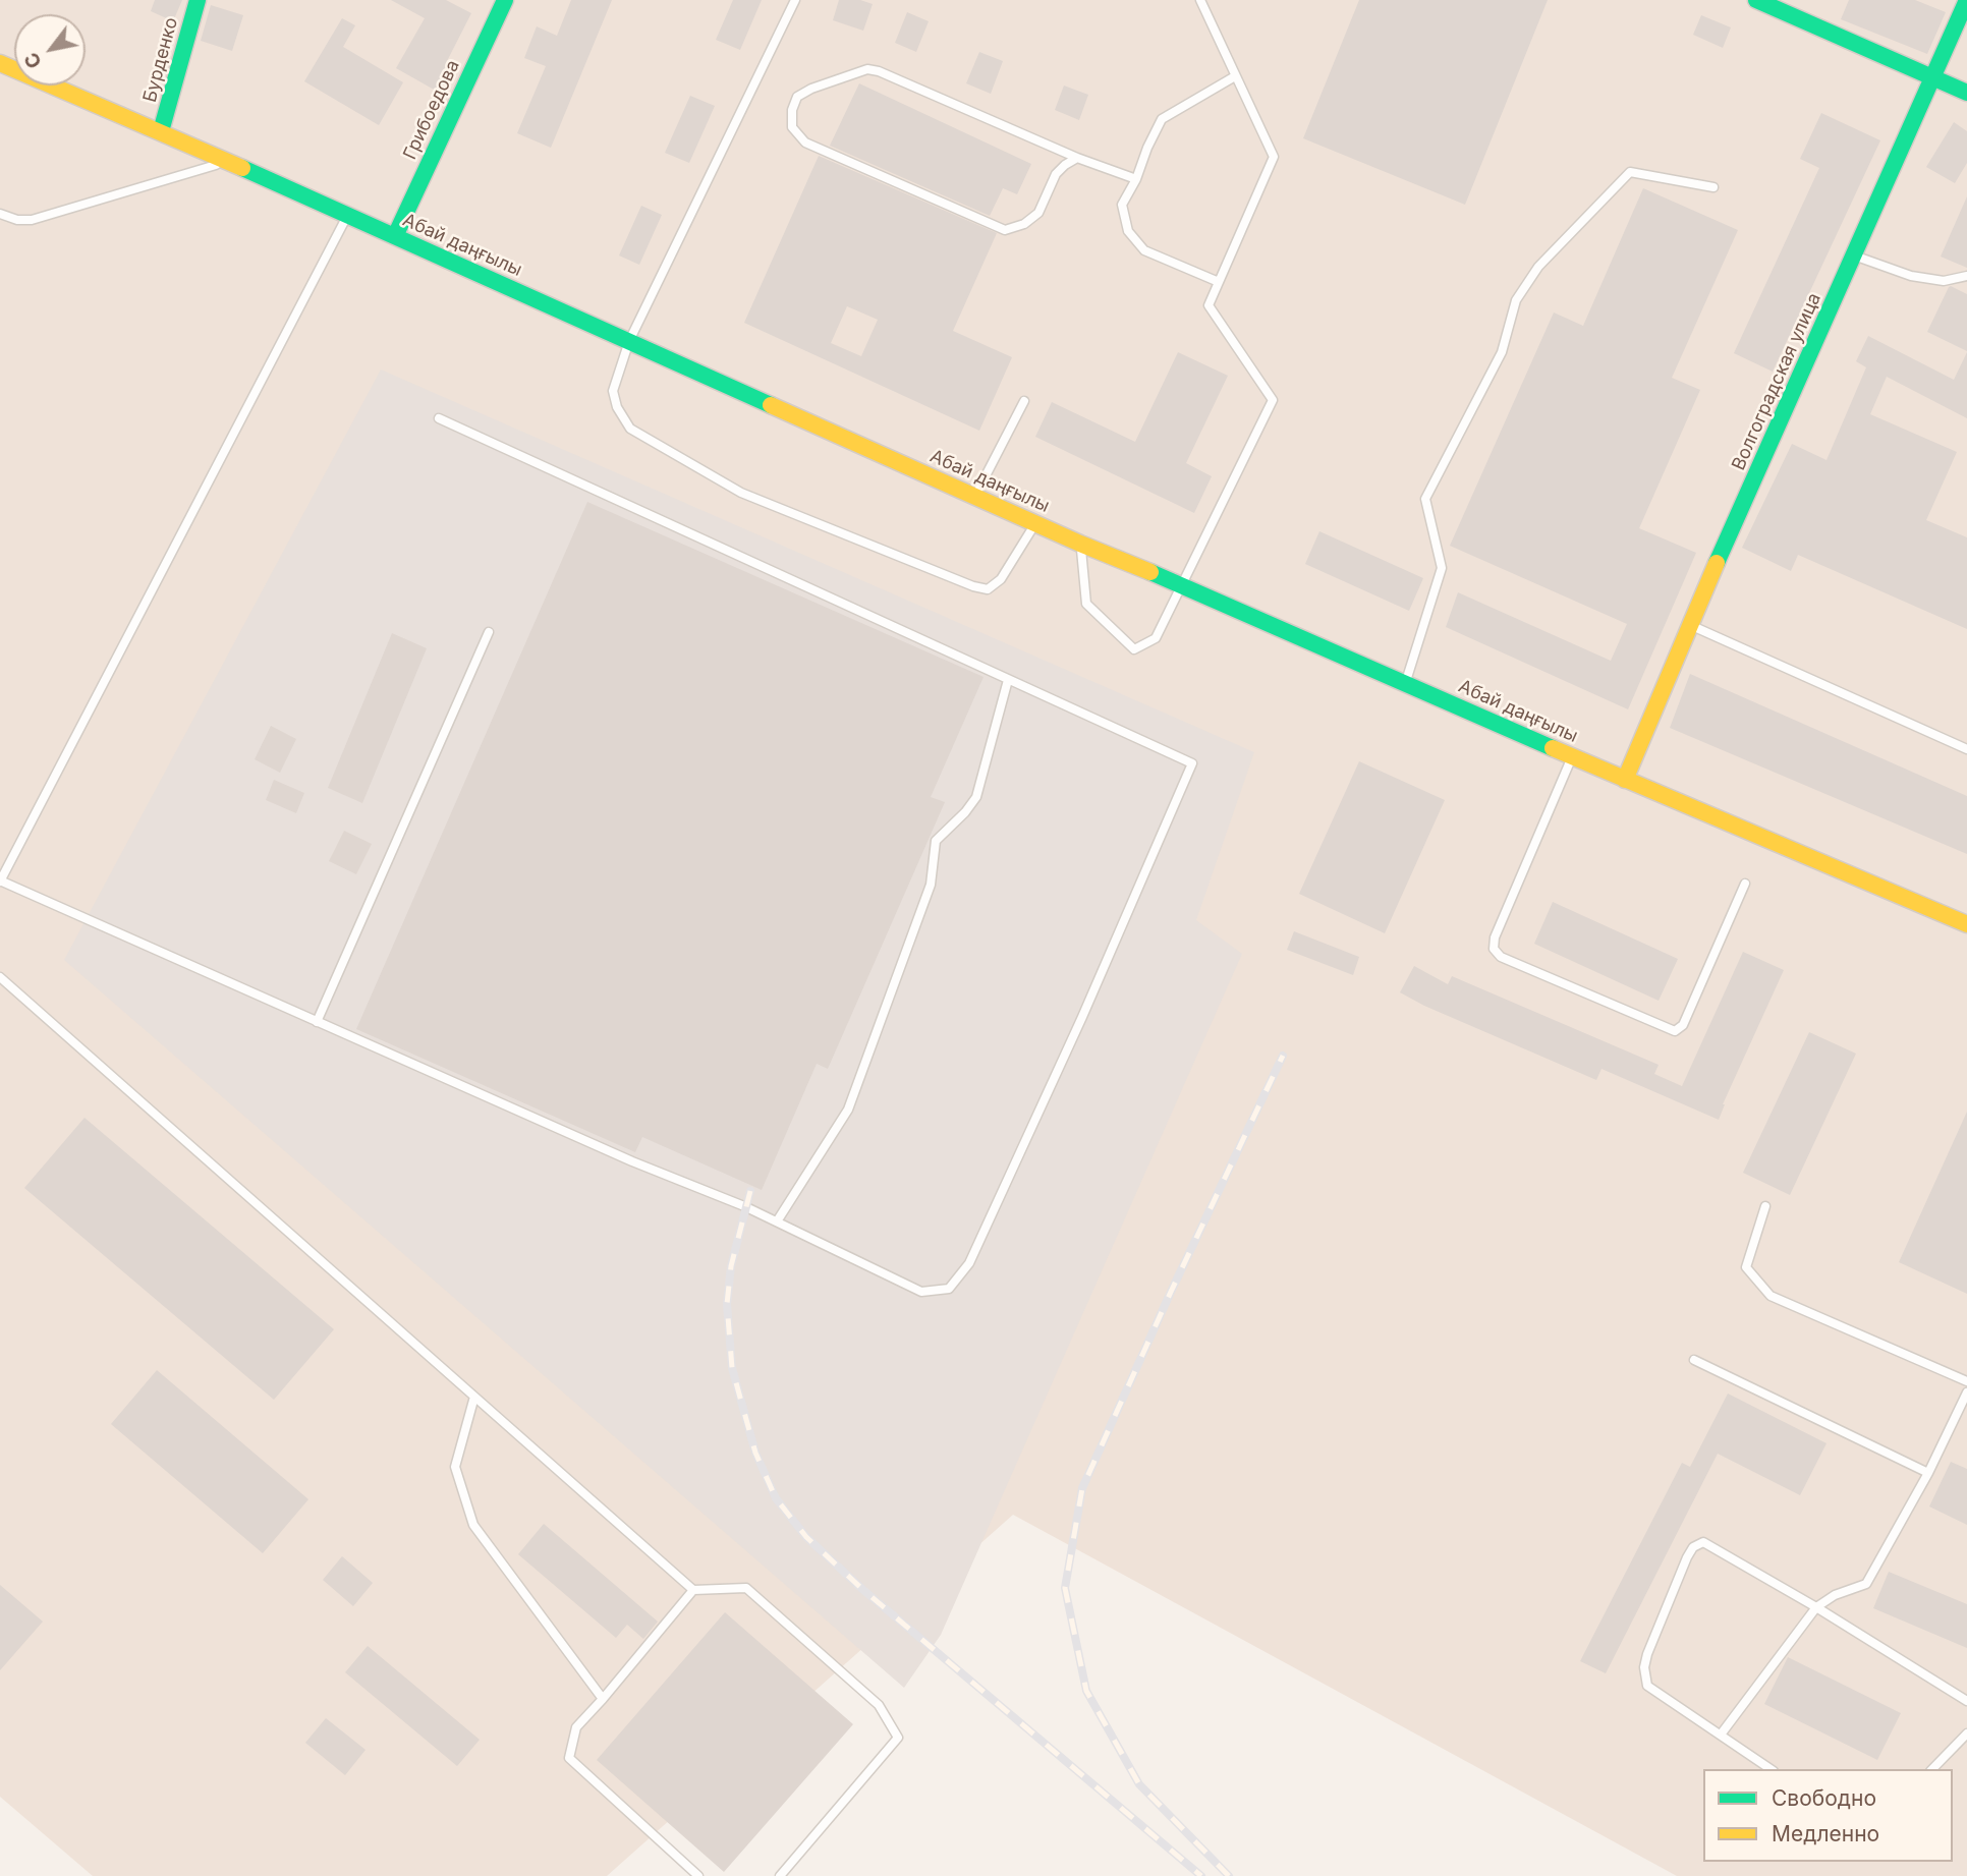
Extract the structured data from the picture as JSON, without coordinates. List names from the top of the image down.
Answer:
{
  "streets": {
    "main road": [
      "Бурденко",
      "Грибоедова",
      "Абай даңғылы",
      "Волгоградская улица"
    ]
  },
  "crossings": [
    ["Бурденко", "Абай даңғылы"],
    ["Грибоедова", "Абай даңғылы"],
    ["Абай даңғылы", "Волгоградская улица"]
  ],
  "legend": ["Свободно", "Медленно"],
  "north": "bottom left"
}
